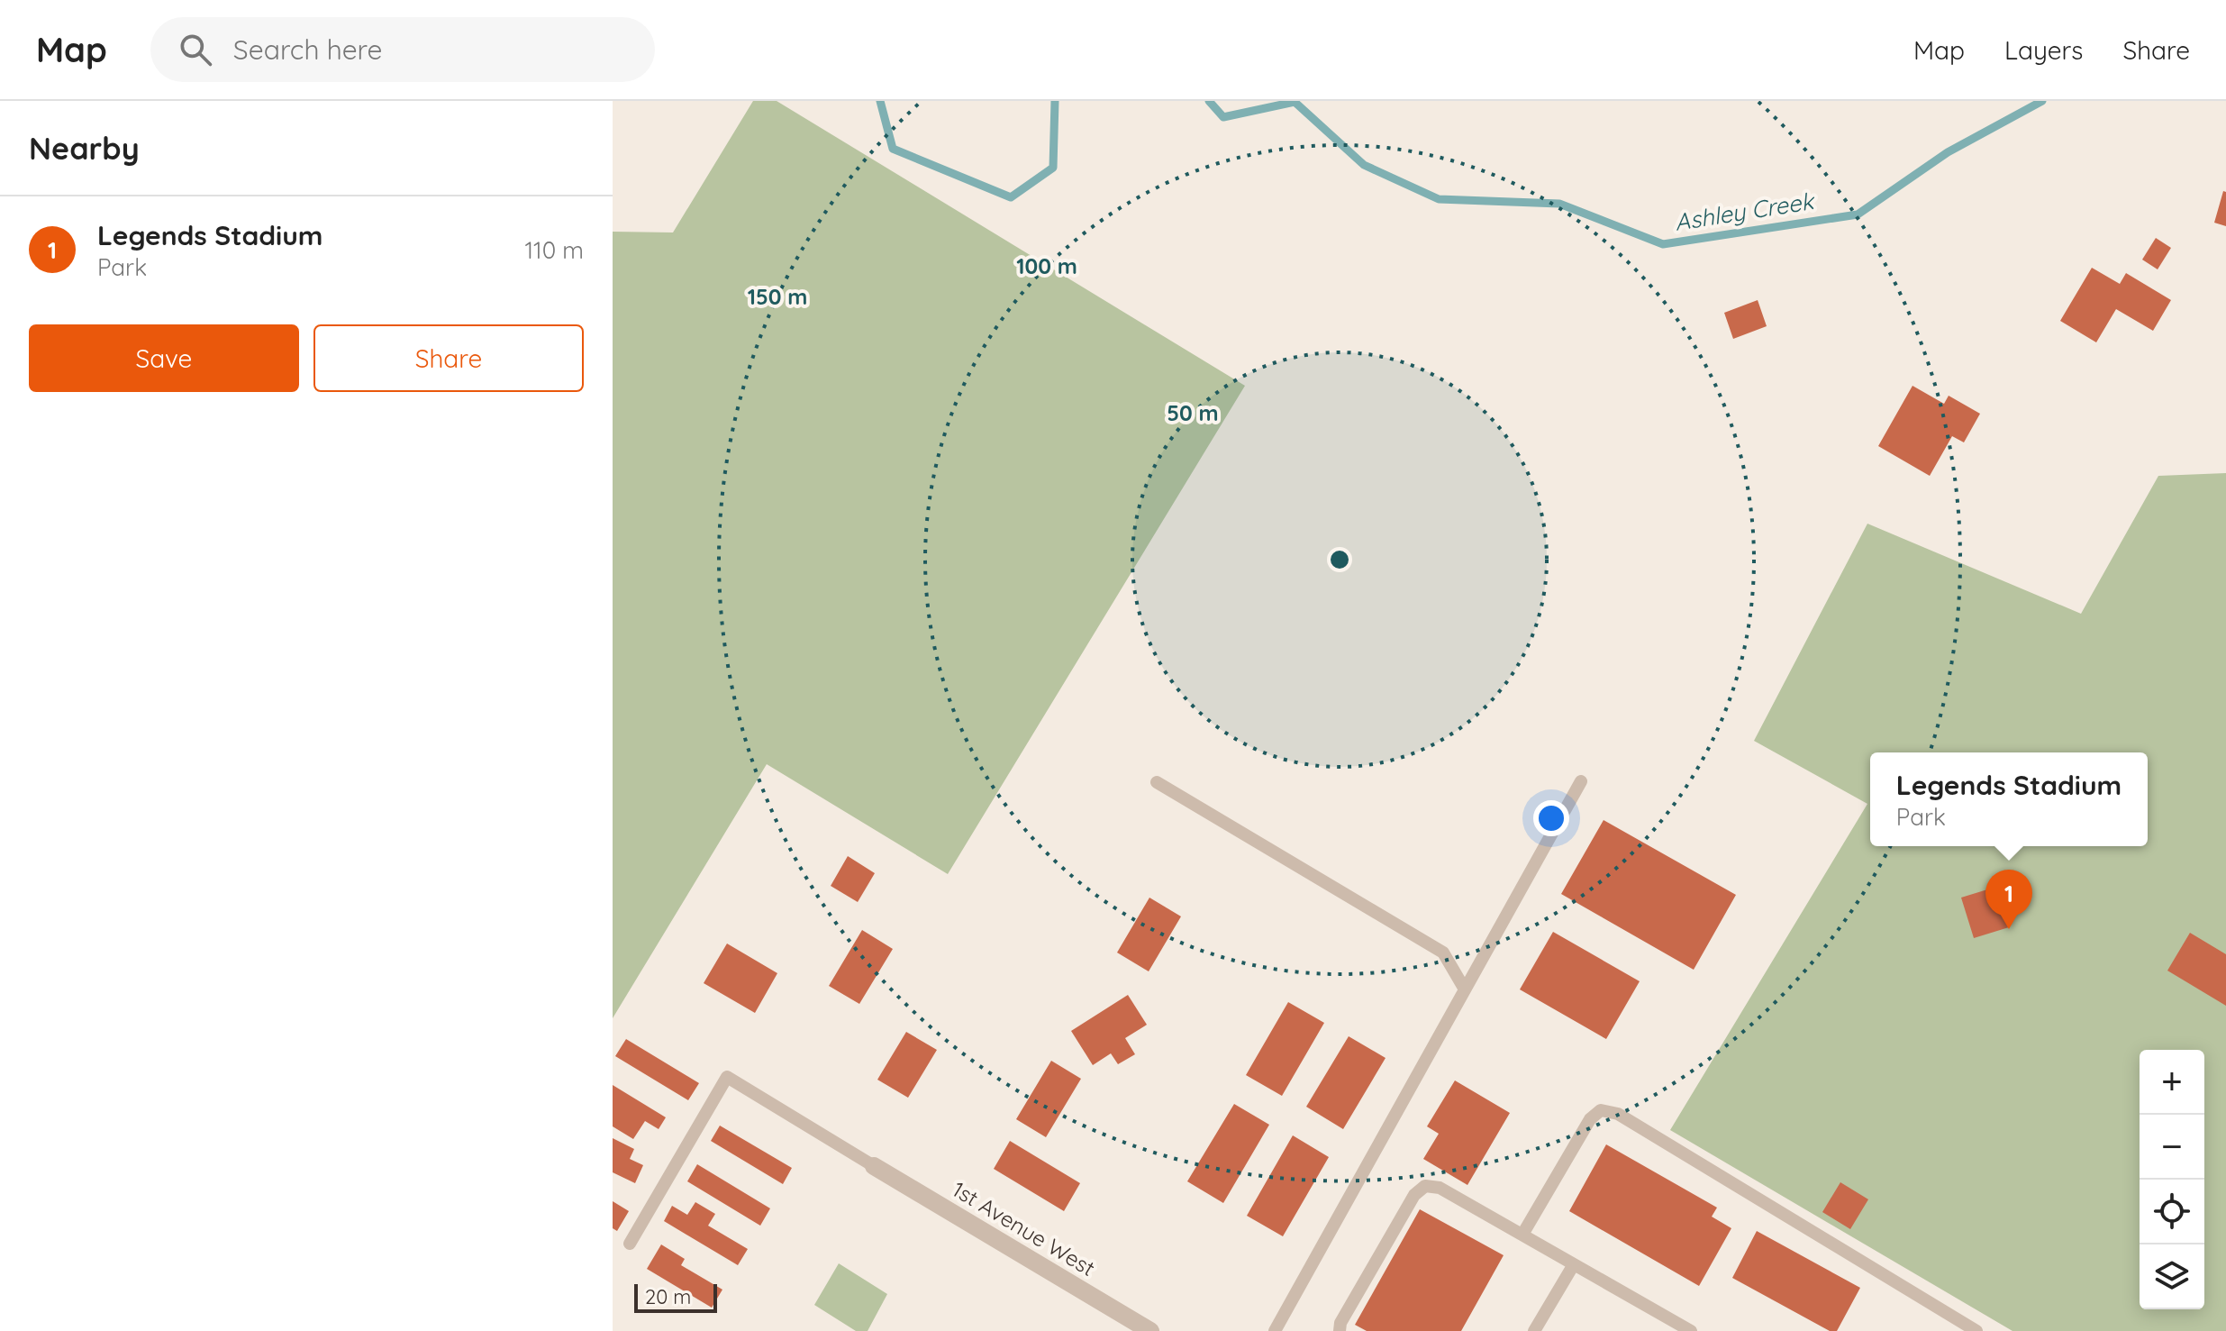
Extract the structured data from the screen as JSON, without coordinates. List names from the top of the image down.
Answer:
{
  "streets": {
    "street": ["1st Avenue West"]
  },
  "water": ["Ashley Creek"],
  "scale_bar": "20 m",
  "page": {
    "header": "Map",
    "search": "Search here",
    "nav": ["Map", "Layers", "Share"],
    "heading": "Nearby",
    "list": [
      {
        "mark": "1",
        "name": "Legends Stadium",
        "note": "Park",
        "value": "110 m"
      }
    ],
    "buttons": ["Save", "Share"],
    "popup": ["Legends Stadium", "Park"],
    "pins": "1",
    "map_buttons": ["+", "−"],
    "scale": "20 m"
  },
  "rings": ["100 m", "150 m", "50 m"]
}
